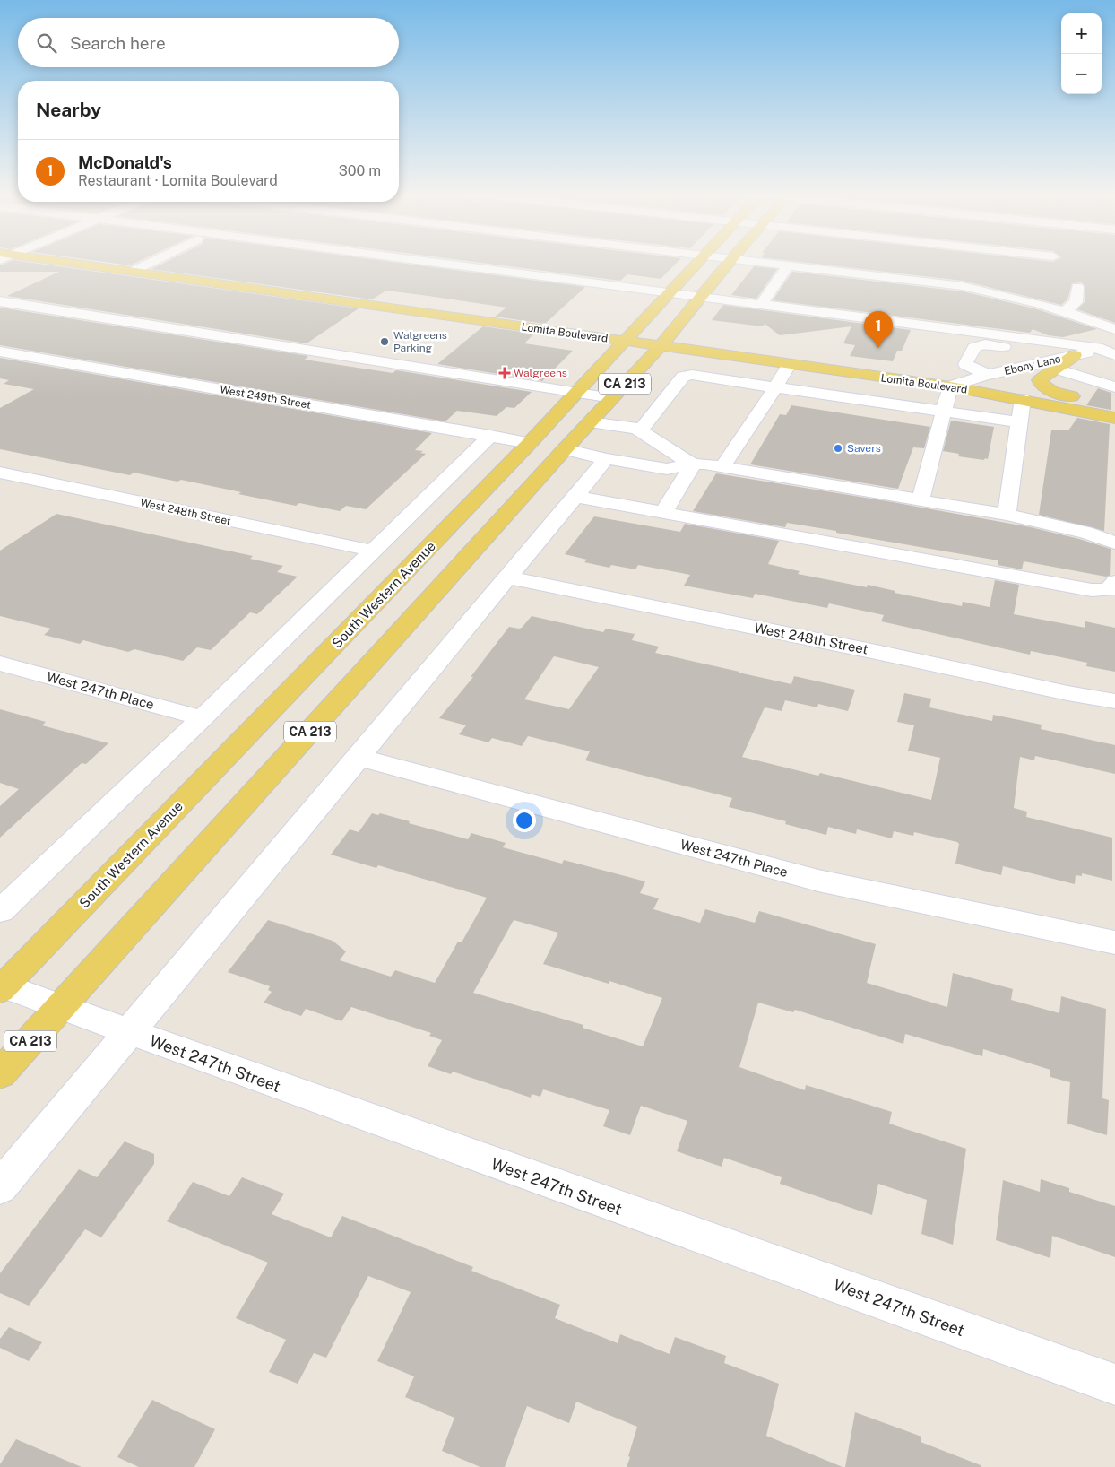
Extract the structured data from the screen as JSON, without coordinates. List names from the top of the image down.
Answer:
{
  "streets": {
    "main road": ["Lomita Boulevard", "CA 213", "South Western Avenue"],
    "street": [
      "Ebony Lane",
      "West 249th Street",
      "West 248th Street",
      "West 247th Place",
      "West 247th Street"
    ]
  },
  "crossings": [
    ["Lomita Boulevard", "Ebony Lane"],
    ["Lomita Boulevard", "CA 213"],
    ["Lomita Boulevard", "South Western Avenue"],
    ["CA 213", "West 247th Street"],
    ["West 249th Street", "South Western Avenue"],
    ["South Western Avenue", "West 247th Street"]
  ],
  "places": {
    "other": ["Walgreens Parking", "Savers"],
    "health": ["Walgreens"]
  },
  "page": {
    "map_buttons": ["+", "−"],
    "search": "Search here",
    "heading": "Nearby",
    "list": [
      {
        "mark": "1",
        "name": "McDonald's",
        "note": "Restaurant · Lomita Boulevard",
        "value": "300 m"
      }
    ],
    "pins": "1"
  }
}
